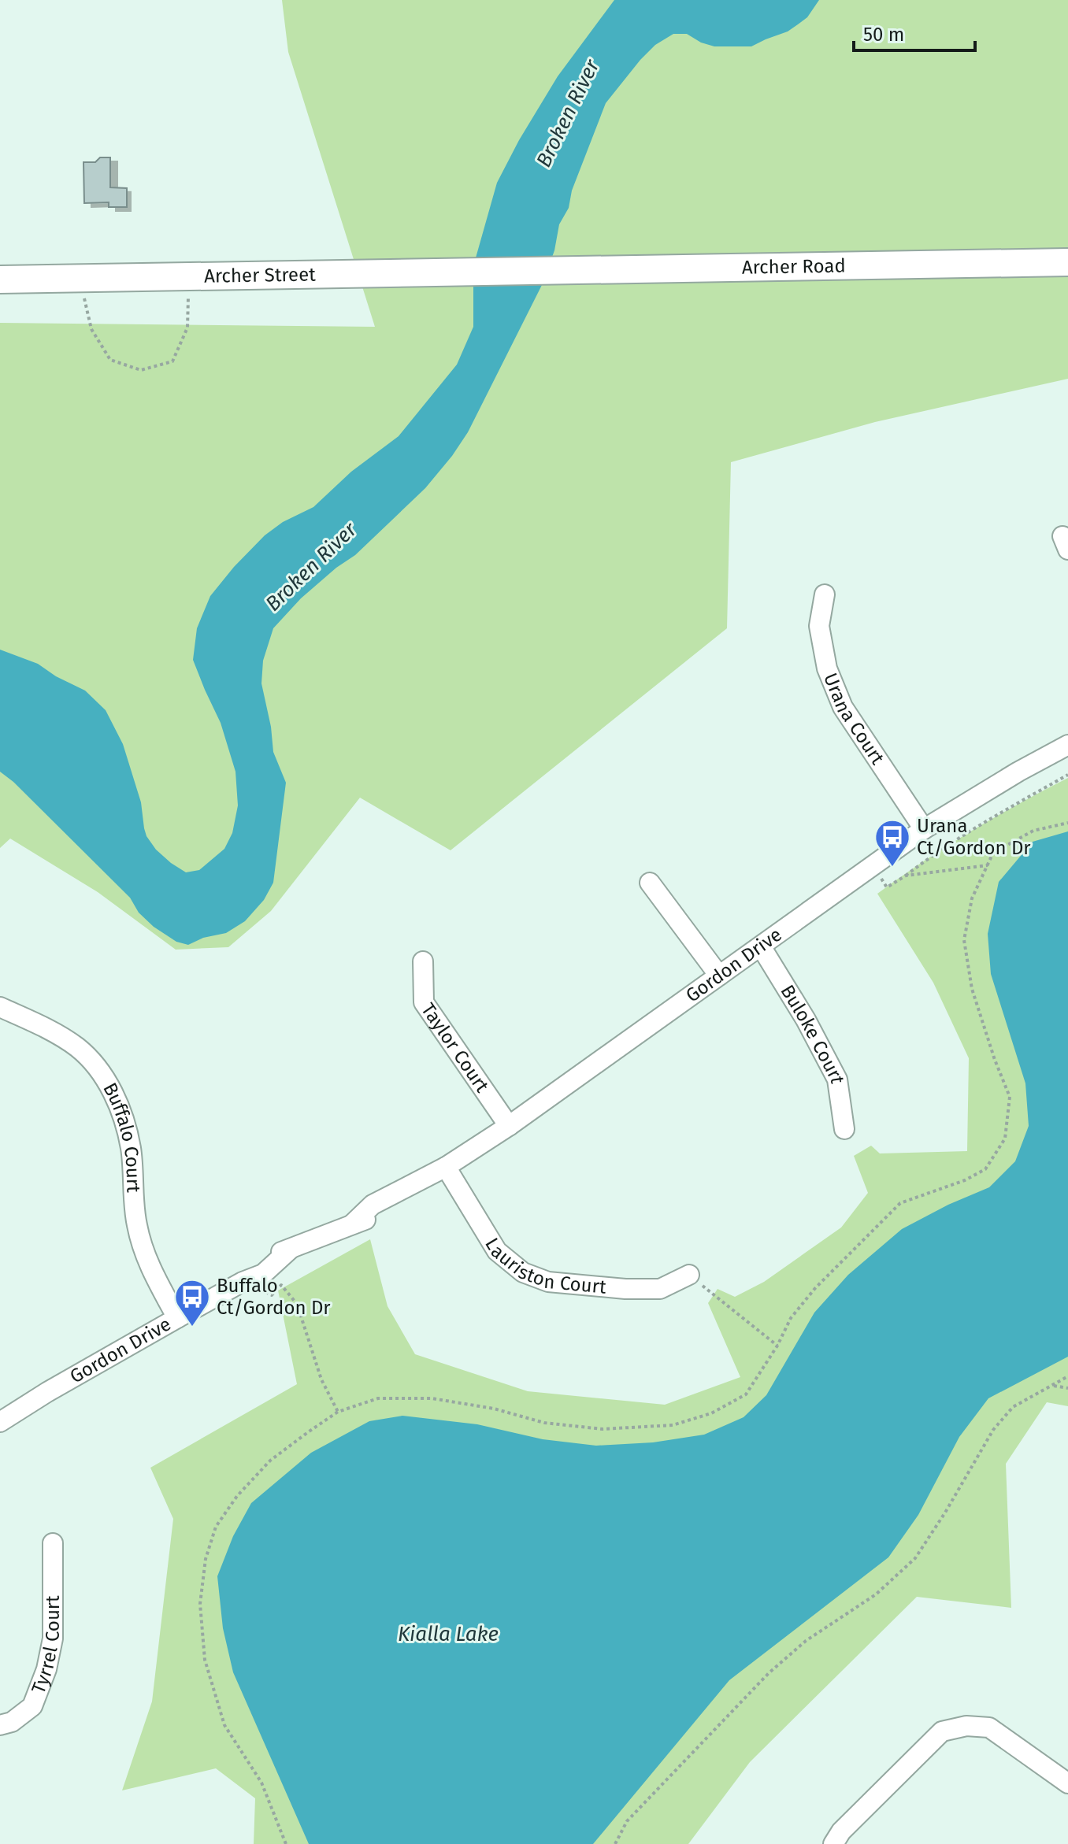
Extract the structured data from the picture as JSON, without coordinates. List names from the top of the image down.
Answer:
{
  "streets": {
    "main road": ["Archer Road", "Archer Street"],
    "street": [
      "Urana Court",
      "Gordon Drive",
      "Buloke Court",
      "Taylor Court",
      "Buffalo Court",
      "Lauriston Court",
      "Tyrrel Court"
    ]
  },
  "crossings": [
    ["Archer Road", "Archer Street"],
    ["Urana Court", "Gordon Drive"],
    ["Gordon Drive", "Buloke Court"],
    ["Gordon Drive", "Taylor Court"],
    ["Gordon Drive", "Buffalo Court"],
    ["Gordon Drive", "Lauriston Court"]
  ],
  "water": ["Broken River", "Kialla Lake"],
  "places": {
    "bus stop": ["Urana Ct/Gordon Dr", "Buffalo Ct/Gordon Dr"]
  },
  "scale_bar": "50 m"
}
